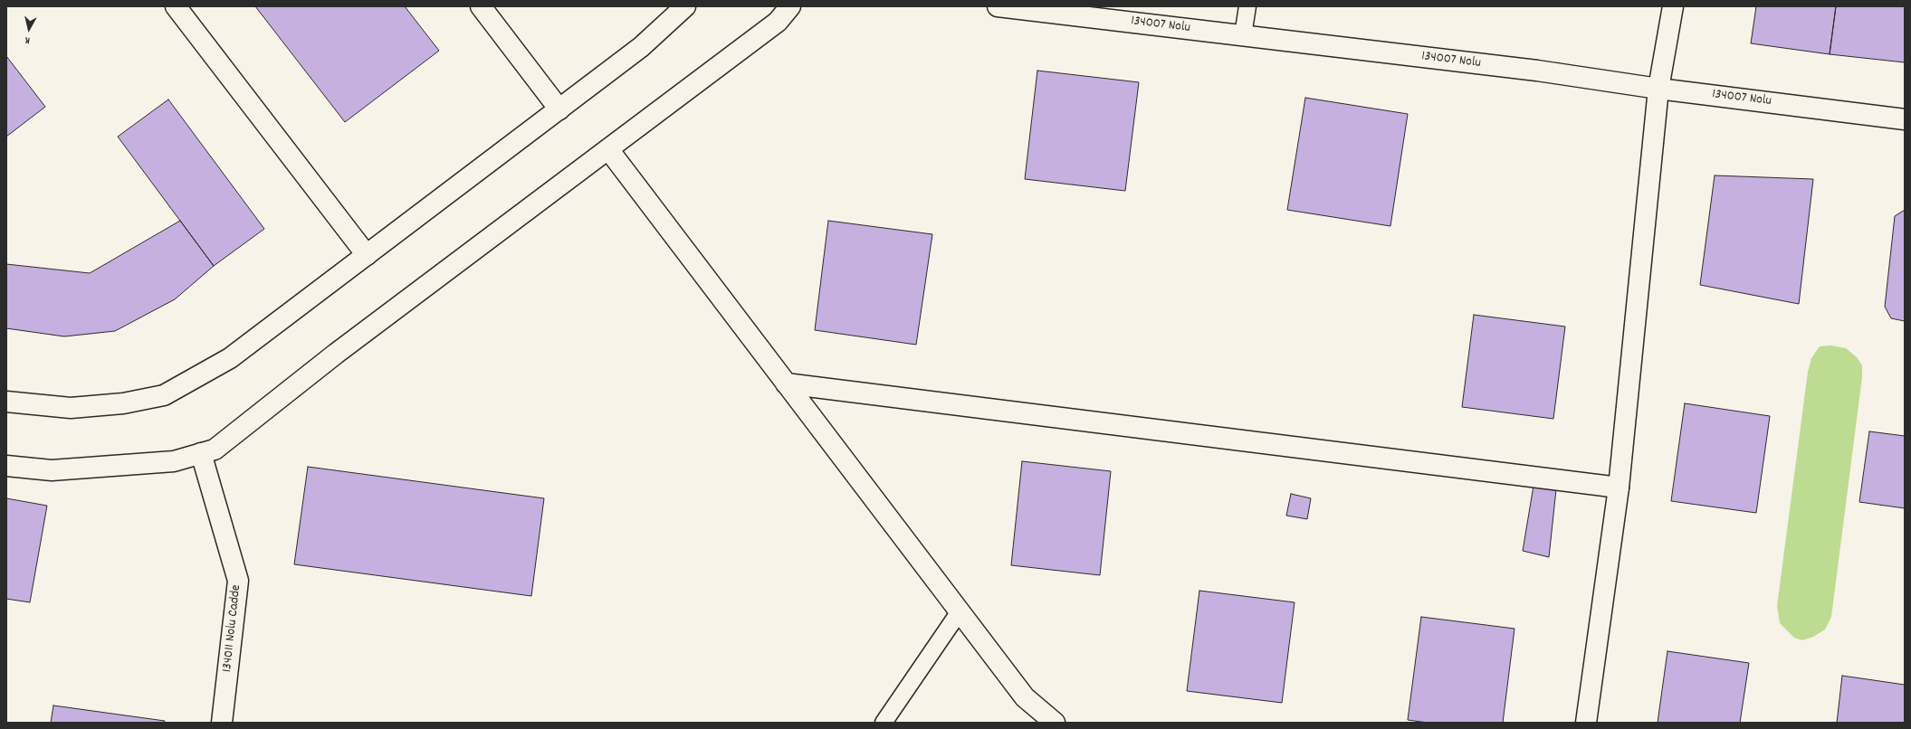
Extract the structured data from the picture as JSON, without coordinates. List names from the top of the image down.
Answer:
{
  "streets": {
    "street": ["134007 Nolu", "134011 Nolu Cadde"]
  },
  "north": "bottom"
}
